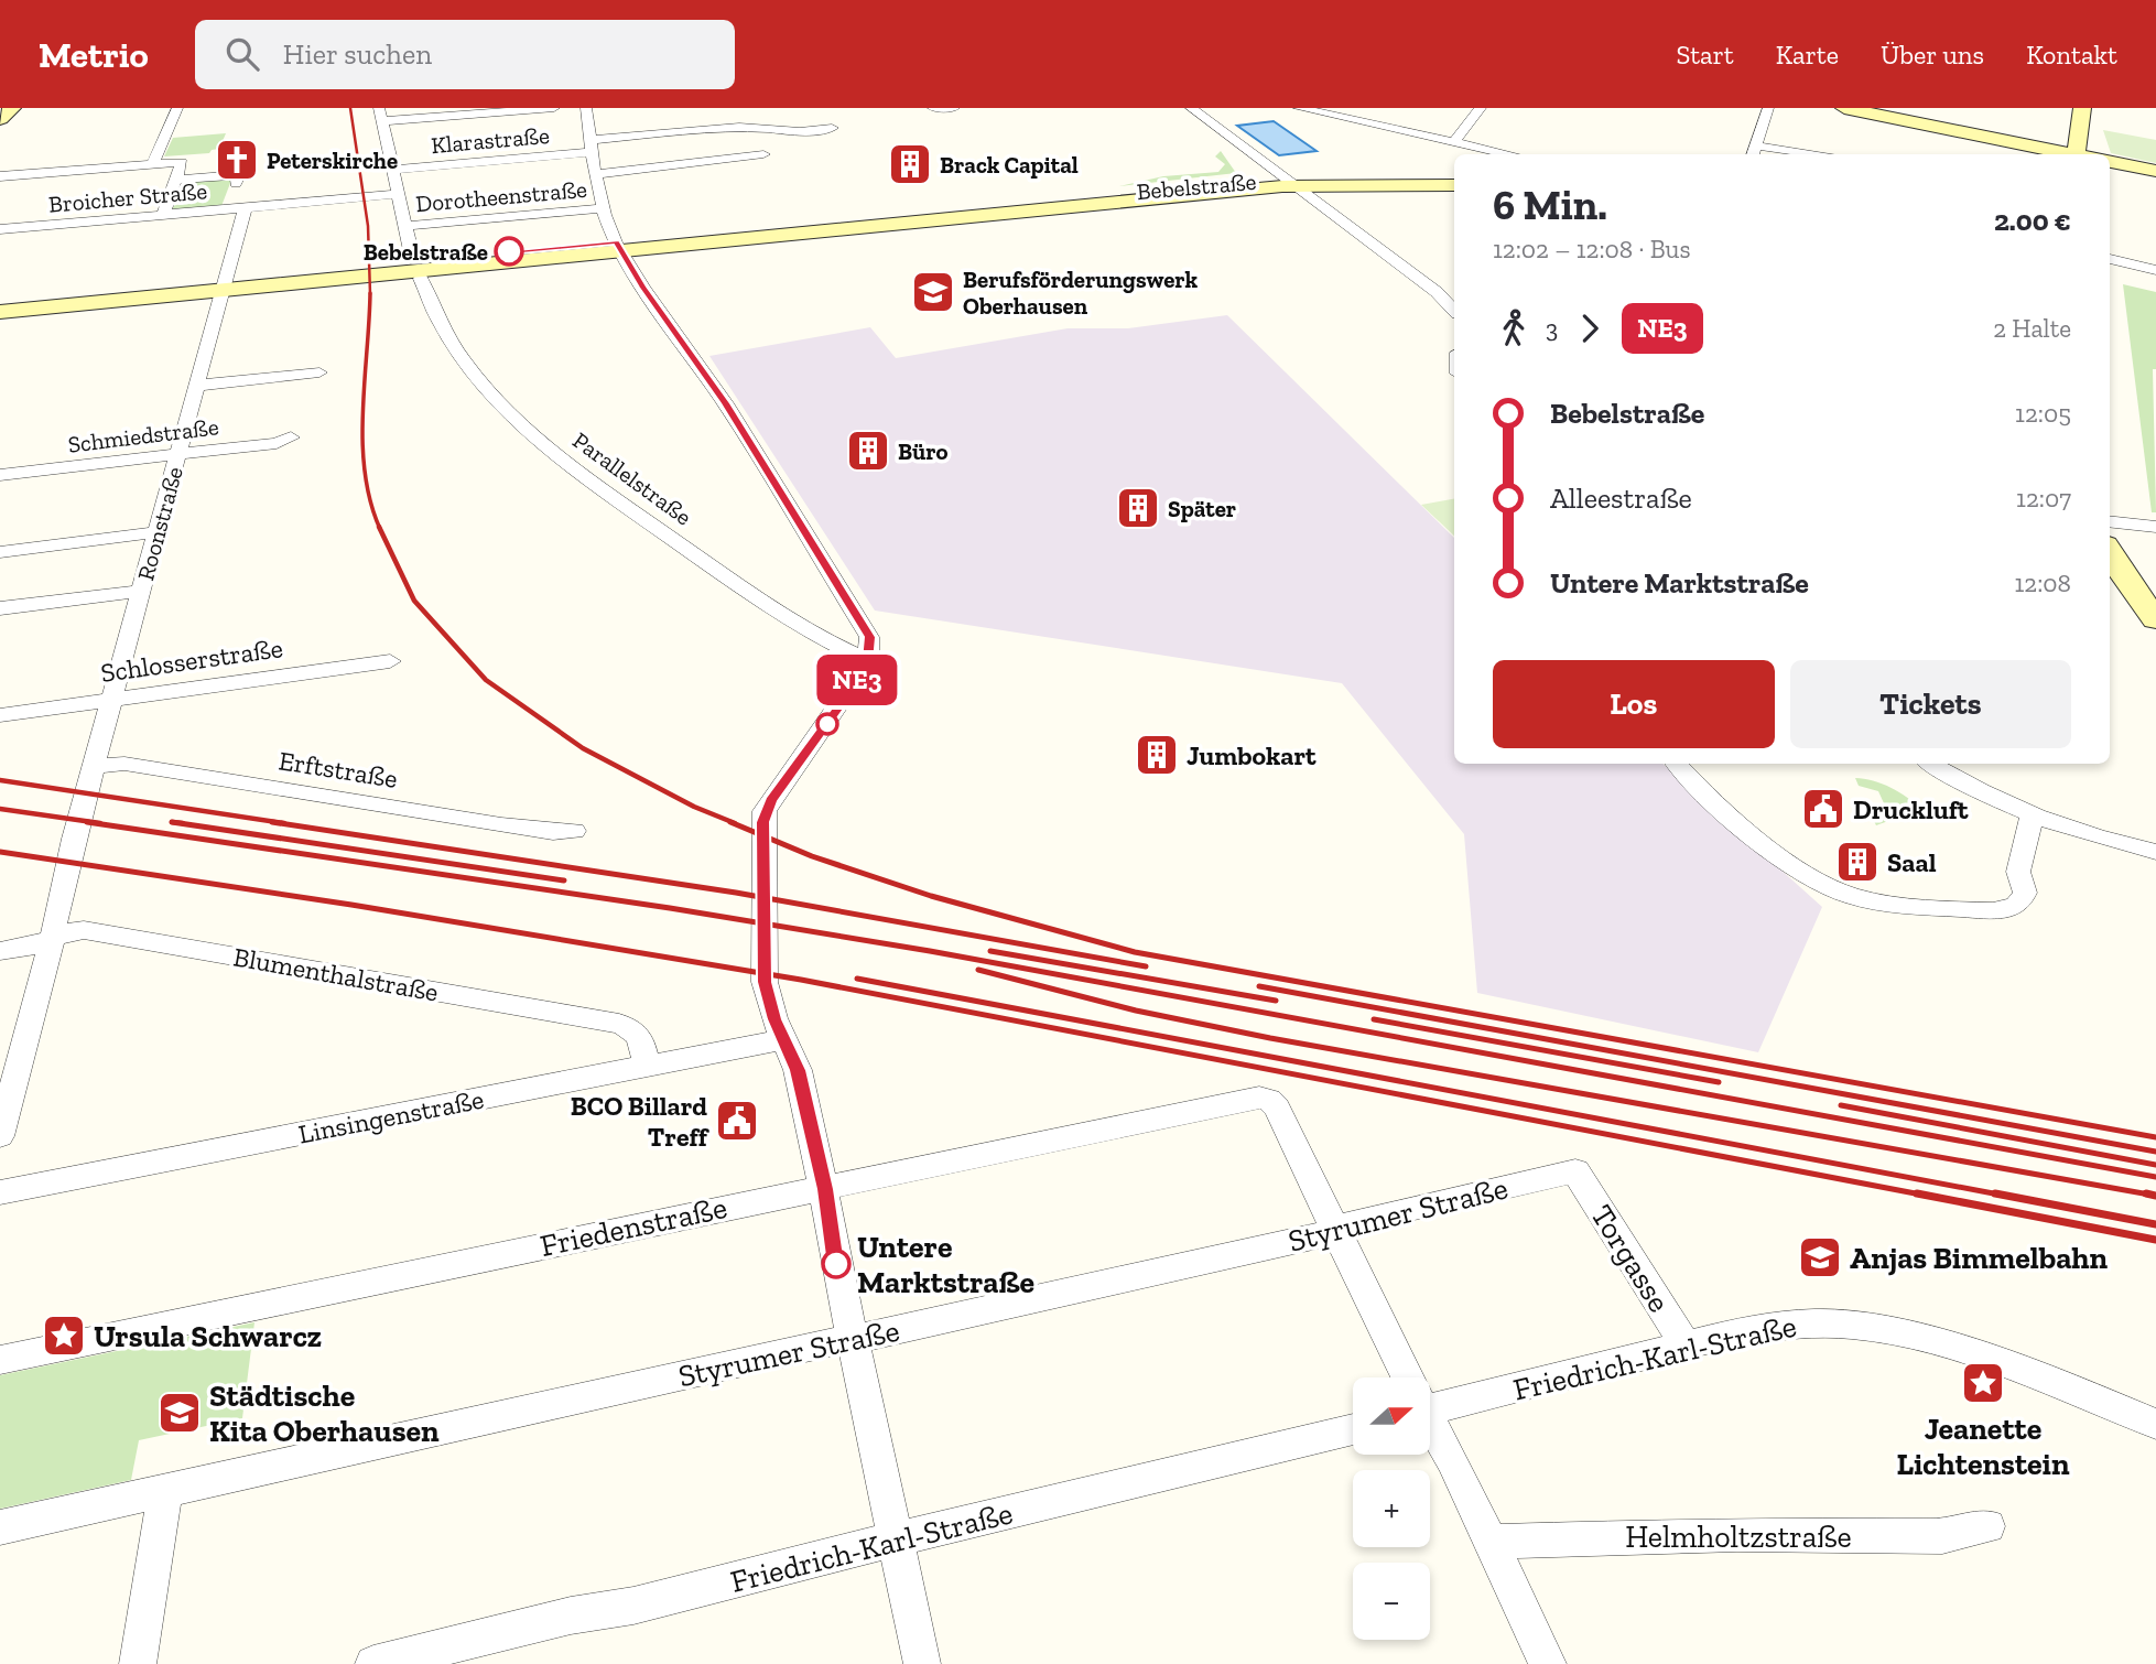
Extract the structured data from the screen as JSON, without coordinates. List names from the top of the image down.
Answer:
{
  "streets": {
    "street": [
      "Klarastraße",
      "Bebelstraße",
      "Dorotheenstraße",
      "Broicher Straße",
      "Schmiedstraße",
      "Parallelstraße",
      "Roonstraße",
      "Schlosserstraße",
      "Erftstraße",
      "Blumenthalstraße",
      "Linsingenstraße",
      "Styrumer Straße",
      "Friedenstraße",
      "Torgasse",
      "Friedrich-Karl-Straße",
      "Helmholtzstraße"
    ]
  },
  "crossings": [
    ["Bebelstraße", "Roonstraße"],
    ["Broicher Straße", "Roonstraße"],
    ["Schmiedstraße", "Roonstraße"],
    ["Roonstraße", "Schlosserstraße"],
    ["Roonstraße", "Erftstraße"],
    ["Roonstraße", "Blumenthalstraße"],
    ["Blumenthalstraße", "Linsingenstraße"],
    ["Styrumer Straße", "Friedenstraße"],
    ["Styrumer Straße", "Torgasse"],
    ["Torgasse", "Friedrich-Karl-Straße"]
  ],
  "places": {
    "church": ["Peterskirche"],
    "building": [
      "Brack Capital",
      "Büro",
      "Später",
      "Jumbokart",
      "Saal"
    ],
    "other": ["Bebelstraße", "Untere Marktstraße"],
    "school or university": ["Berufsförderungswerk Oberhausen", "Anjas Bimmelbahn", "Städtische Kita Oberhausen"],
    "public building": ["Druckluft", "BCO Billard Treff"],
    "place": ["Ursula Schwarcz", "Jeanette Lichtenstein"]
  },
  "lines": ["bus line NE3"],
  "north": "right",
  "page": {
    "header": "Metrio",
    "search": "Hier suchen",
    "nav": [
      "Start",
      "Karte",
      "Über uns",
      "Kontakt"
    ],
    "on_map": "NE3",
    "heading": ["6 Min.", "12:02 – 12:08 · Bus", "2.00 €"],
    "legs": ["3", "NE3", "2 Halte"],
    "list": [
      {
        "name": "Bebelstraße",
        "value": "12:05"
      },
      {
        "name": "Alleestraße",
        "value": "12:07"
      },
      {
        "name": "Untere Marktstraße",
        "value": "12:08"
      }
    ],
    "buttons": ["Los", "Tickets"],
    "map_buttons": ["+", "−"]
  }
}
